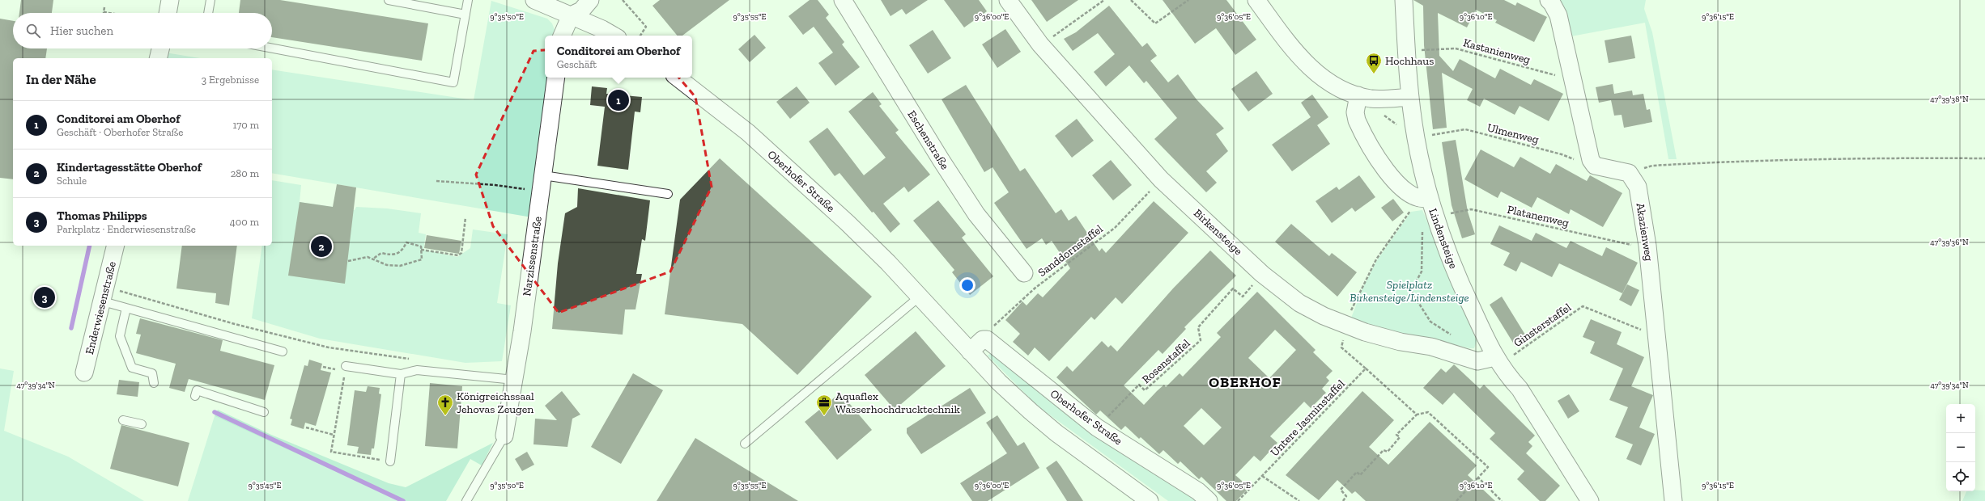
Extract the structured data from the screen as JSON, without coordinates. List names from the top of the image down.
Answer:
{
  "streets": {
    "street": [
      "Eschenstraße",
      "Oberhofer Straße",
      "Birkensteige",
      "Akazienweg",
      "Lindensteige",
      "Narzissenstraße",
      "Enderwiesenstraße"
    ],
    "path": [
      "Kastanienweg",
      "Ulmenweg",
      "Platanenweg",
      "Sanddornstaffel",
      "Ginsterstaffel",
      "Rosenstaffel",
      "Untere Jasminstaffel"
    ]
  },
  "crossings": [
    ["Platanenweg", "Lindensteige"],
    ["Birkensteige", "Lindensteige"],
    ["Birkensteige", "Ginsterstaffel"],
    ["Akazienweg", "Ginsterstaffel"],
    ["Lindensteige", "Ginsterstaffel"]
  ],
  "districts": ["OBERHOF"],
  "parks": ["Spielplatz Birkensteige/Lindensteige"],
  "places": {
    "bus stop": ["Hochhaus"],
    "church": ["Königreichssaal Jehovas Zeugen"],
    "office": ["Aquaflex Wasserhochdrucktechnik"]
  },
  "page": {
    "search": "Hier suchen",
    "popup": ["Conditorei am Oberhof", "Geschäft"],
    "heading": ["In der Nähe", "3 Ergebnisse"],
    "pins": ["1", "2", "3"],
    "list": [
      {
        "mark": "1",
        "name": "Conditorei am Oberhof",
        "note": "Geschäft · Oberhofer Straße",
        "value": "170 m"
      },
      {
        "mark": "2",
        "name": "Kindertagesstätte Oberhof",
        "note": "Schule",
        "value": "280 m"
      },
      {
        "mark": "3",
        "name": "Thomas Philipps",
        "note": "Parkplatz · Enderwiesenstraße",
        "value": "400 m"
      }
    ],
    "map_buttons": ["+", "−"]
  },
  "coordinates": [
    "9°35'50\"E",
    "9°35'55\"E",
    "9°36'00\"E",
    "9°36'05\"E",
    "9°36'10\"E",
    "9°36'15\"E",
    "47°39'38\"N",
    "47°39'36\"N",
    "47°39'34\"N",
    "9°35'45\"E"
  ]
}
